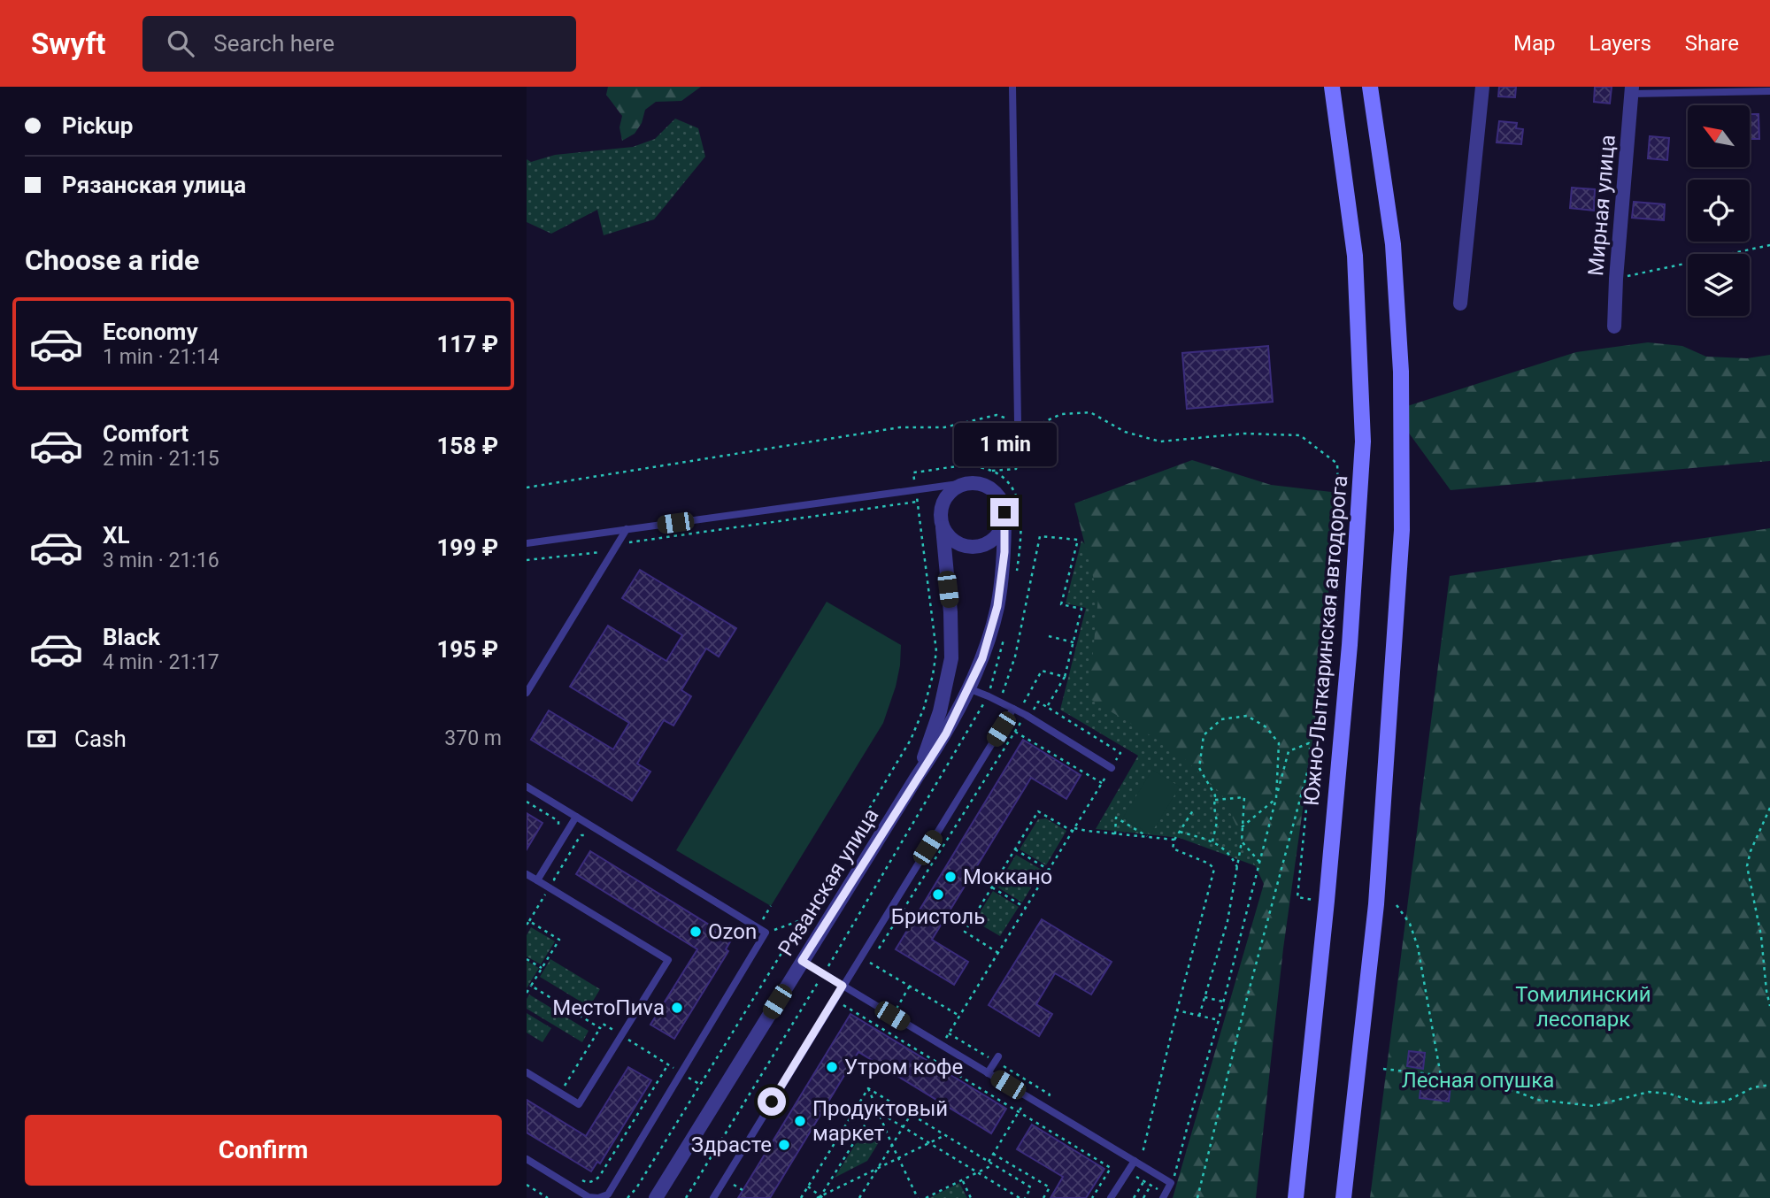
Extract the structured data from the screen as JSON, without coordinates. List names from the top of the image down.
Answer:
{
  "streets": {
    "main road": ["Южно-Лыткаринская автодорога"],
    "street": ["Мирная улица", "Рязанская улица"]
  },
  "parks": ["Томилинский лесопарк", "Лесная опушка"],
  "places": [
    "Моккано",
    "Бристоль",
    "Ozon",
    "МестоПиvа",
    "Утром кофе",
    "Продуктовый маркет",
    "Здрасте"
  ],
  "north": "top left",
  "page": {
    "header": "Swyft",
    "search": "Search here",
    "nav": ["Map", "Layers", "Share"],
    "banner": ["Pickup", "Рязанская улица"],
    "heading": "Choose a ride",
    "list": [
      {
        "name": "Economy",
        "note": "1 min · 21:14",
        "value": "117 ₽"
      },
      {
        "name": "Comfort",
        "note": "2 min · 21:15",
        "value": "158 ₽"
      },
      {
        "name": "XL",
        "note": "3 min · 21:16",
        "value": "199 ₽"
      },
      {
        "name": "Black",
        "note": "4 min · 21:17",
        "value": "195 ₽"
      }
    ],
    "bubble": "1 min",
    "pay": ["Cash", "370 m"],
    "buttons": "Confirm"
  }
}
